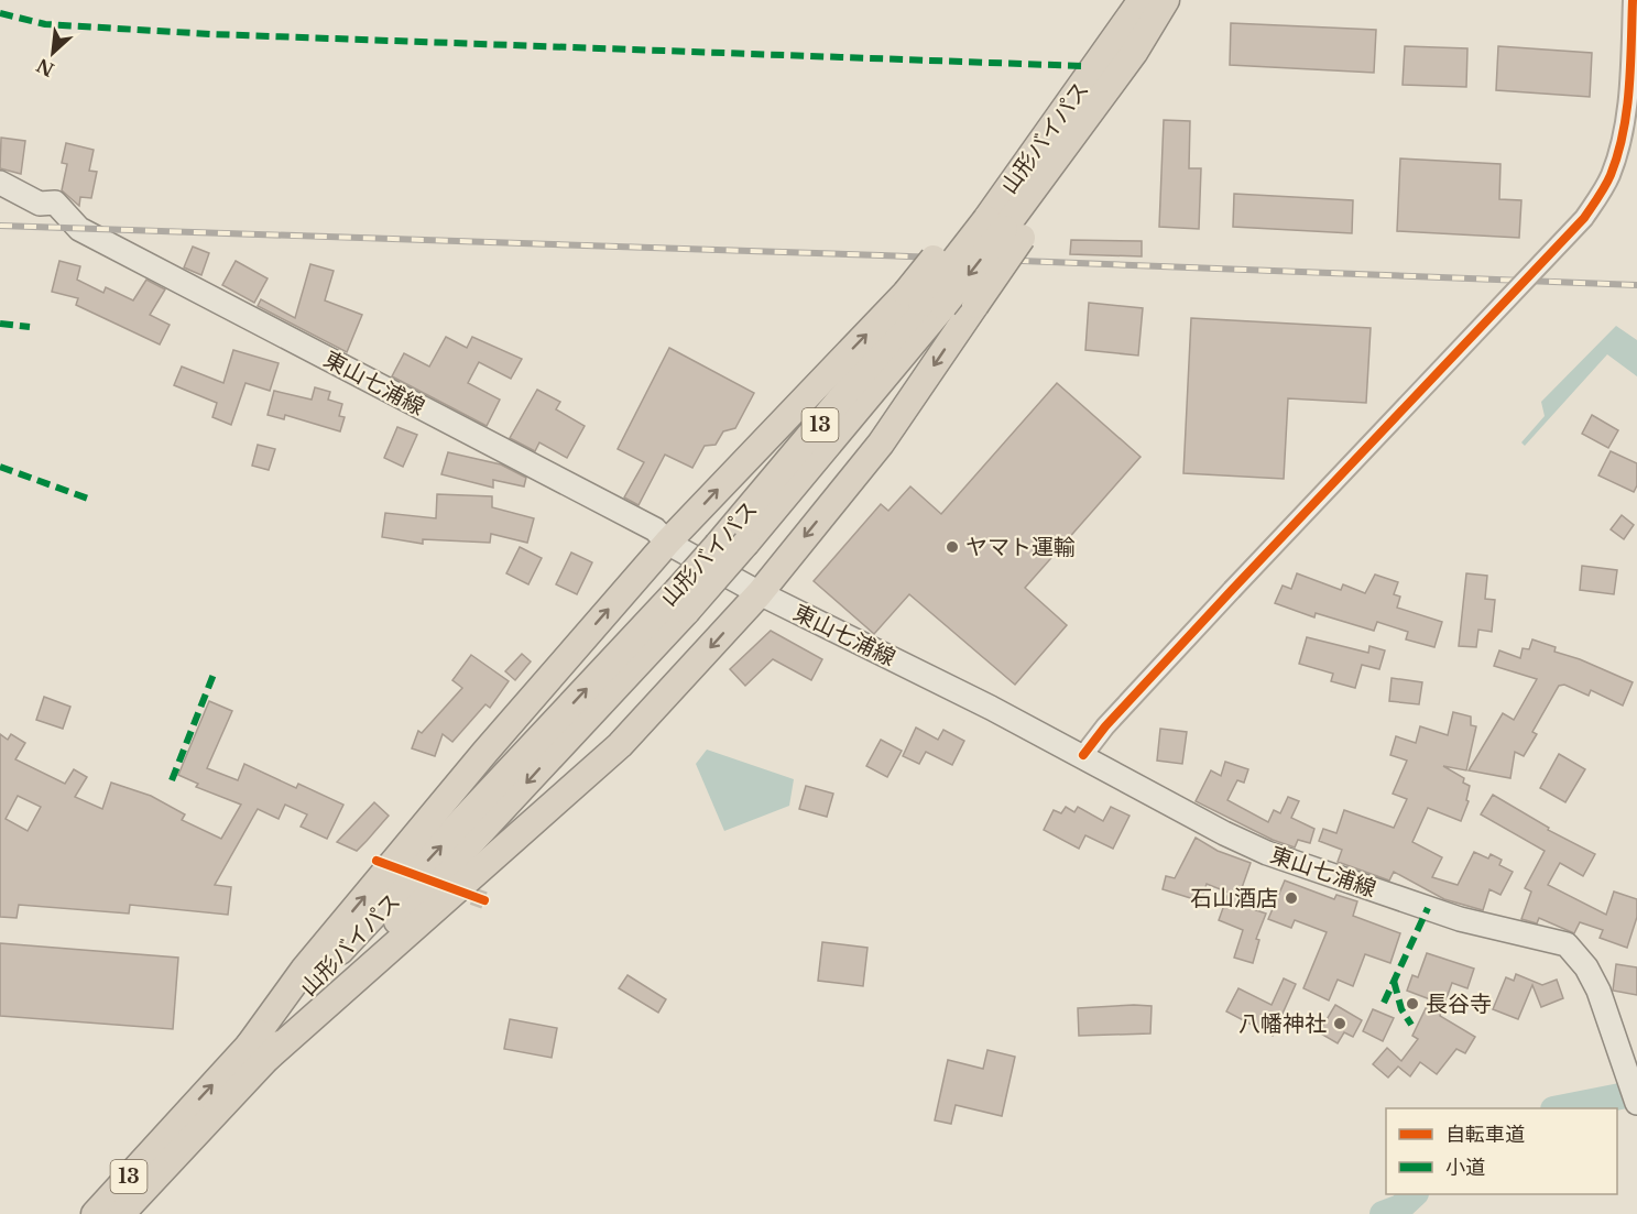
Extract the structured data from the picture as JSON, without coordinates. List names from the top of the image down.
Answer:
{
  "streets": {
    "highway": ["山形バイパス", "13"],
    "main road": ["東山七浦線"]
  },
  "places": [
    "ヤマト運輸",
    "石山酒店",
    "長谷寺",
    "八幡神社"
  ],
  "legend": ["自転車道", "小道"],
  "north": "bottom left"
}
